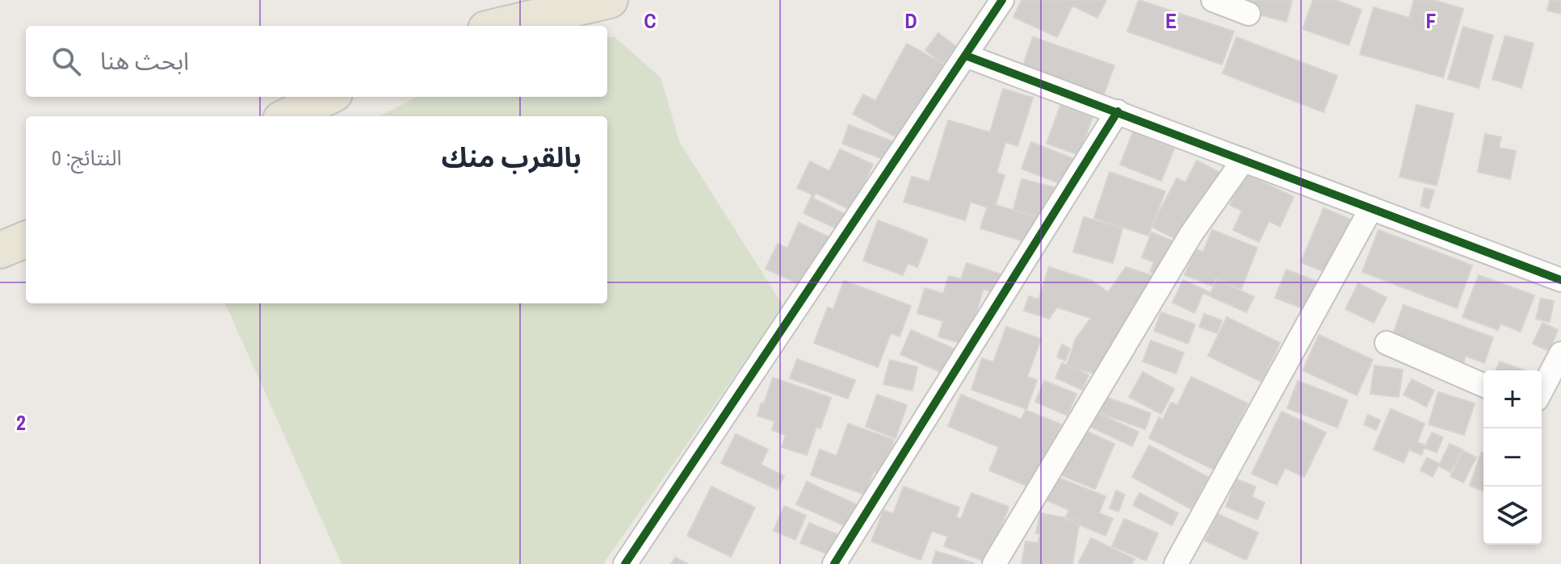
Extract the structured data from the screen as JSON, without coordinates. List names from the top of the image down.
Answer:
{
  "page": {
    "search": "ابحث هنا",
    "heading": ["بالقرب منك", "النتائج: 0"],
    "map_buttons": ["+", "−"]
  },
  "grid": {
    "columns": [
      "C",
      "D",
      "E",
      "F"
    ],
    "rows": ["2"]
  }
}
